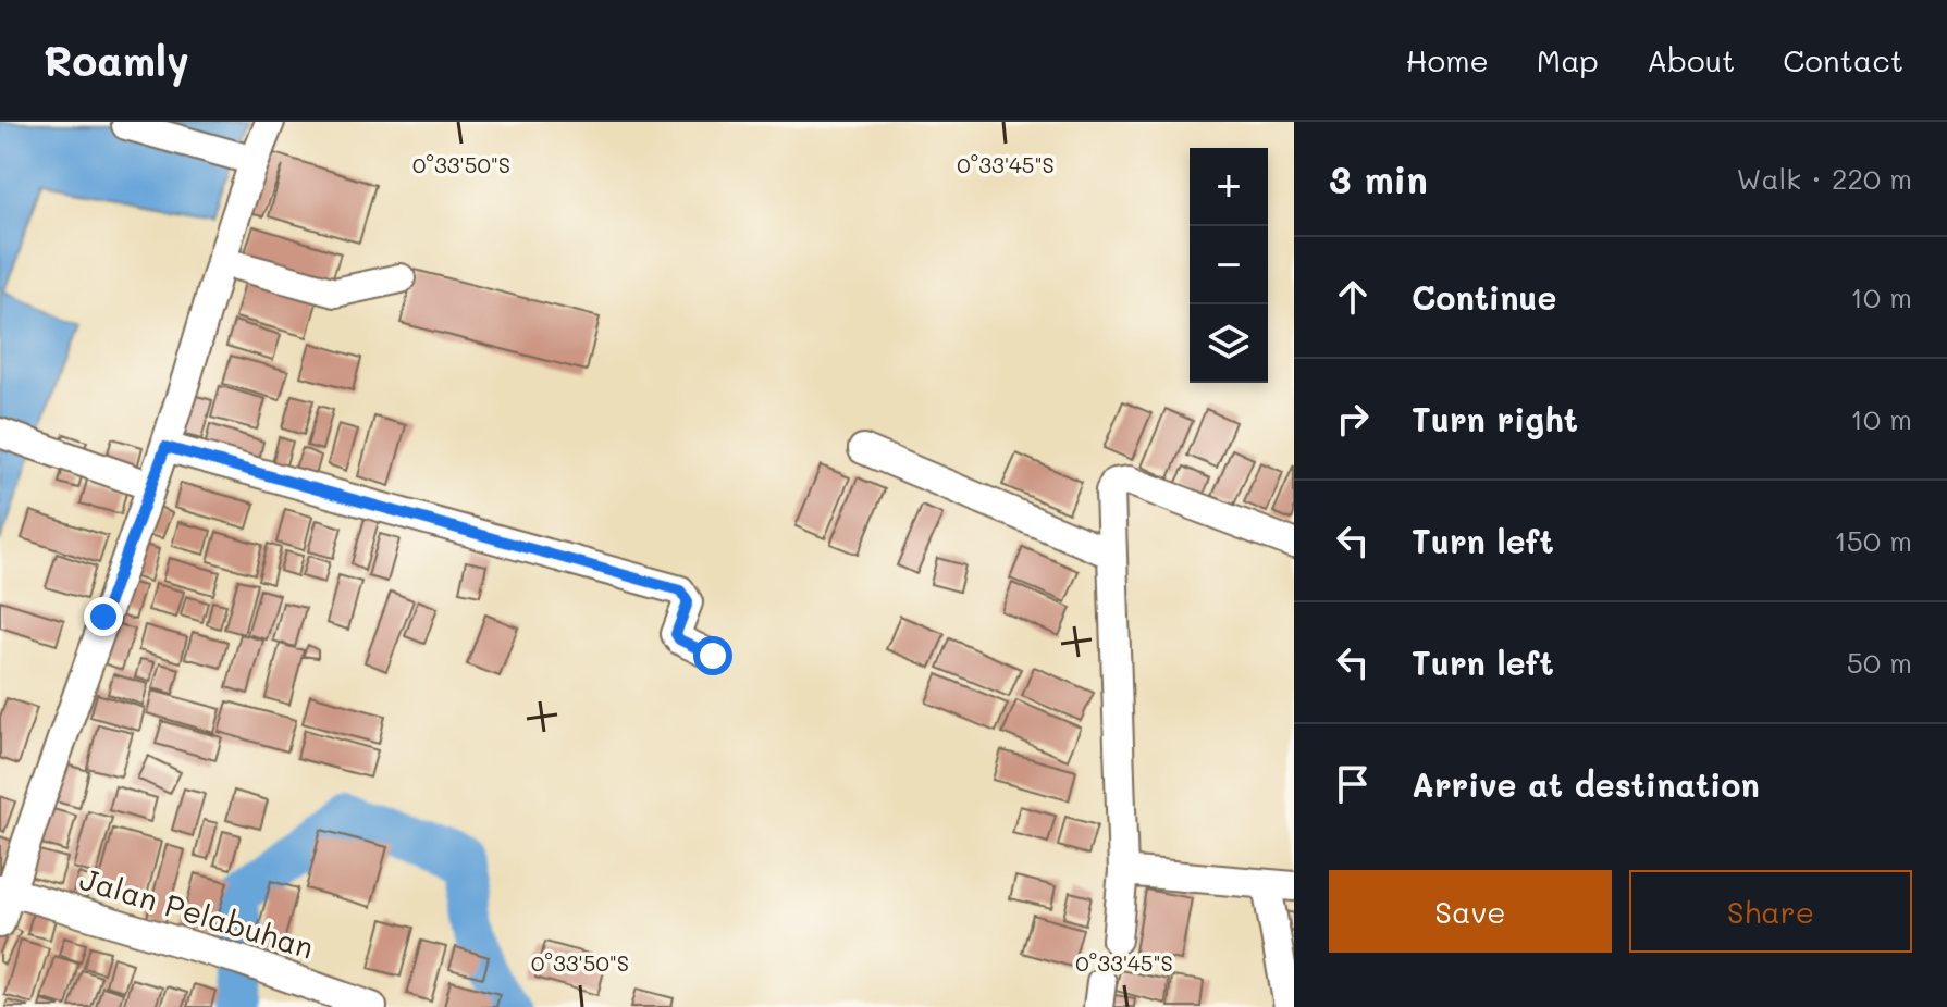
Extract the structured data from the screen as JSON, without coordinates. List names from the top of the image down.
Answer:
{
  "streets": {
    "street": ["Jalan Pelabuhan"]
  },
  "page": {
    "header": "Roamly",
    "nav": [
      "Home",
      "Map",
      "About",
      "Contact"
    ],
    "heading": ["3 min", "Walk · 220 m"],
    "map_buttons": ["+", "−"],
    "list": [
      ["Continue", "10 m"],
      ["Turn right", "10 m"],
      ["Turn left", "150 m"],
      ["Turn left", "50 m"],
      "Arrive at destination"
    ],
    "buttons": ["Save", "Share"]
  },
  "coordinates": ["0°33'50\"S", "0°33'45\"S"]
}
